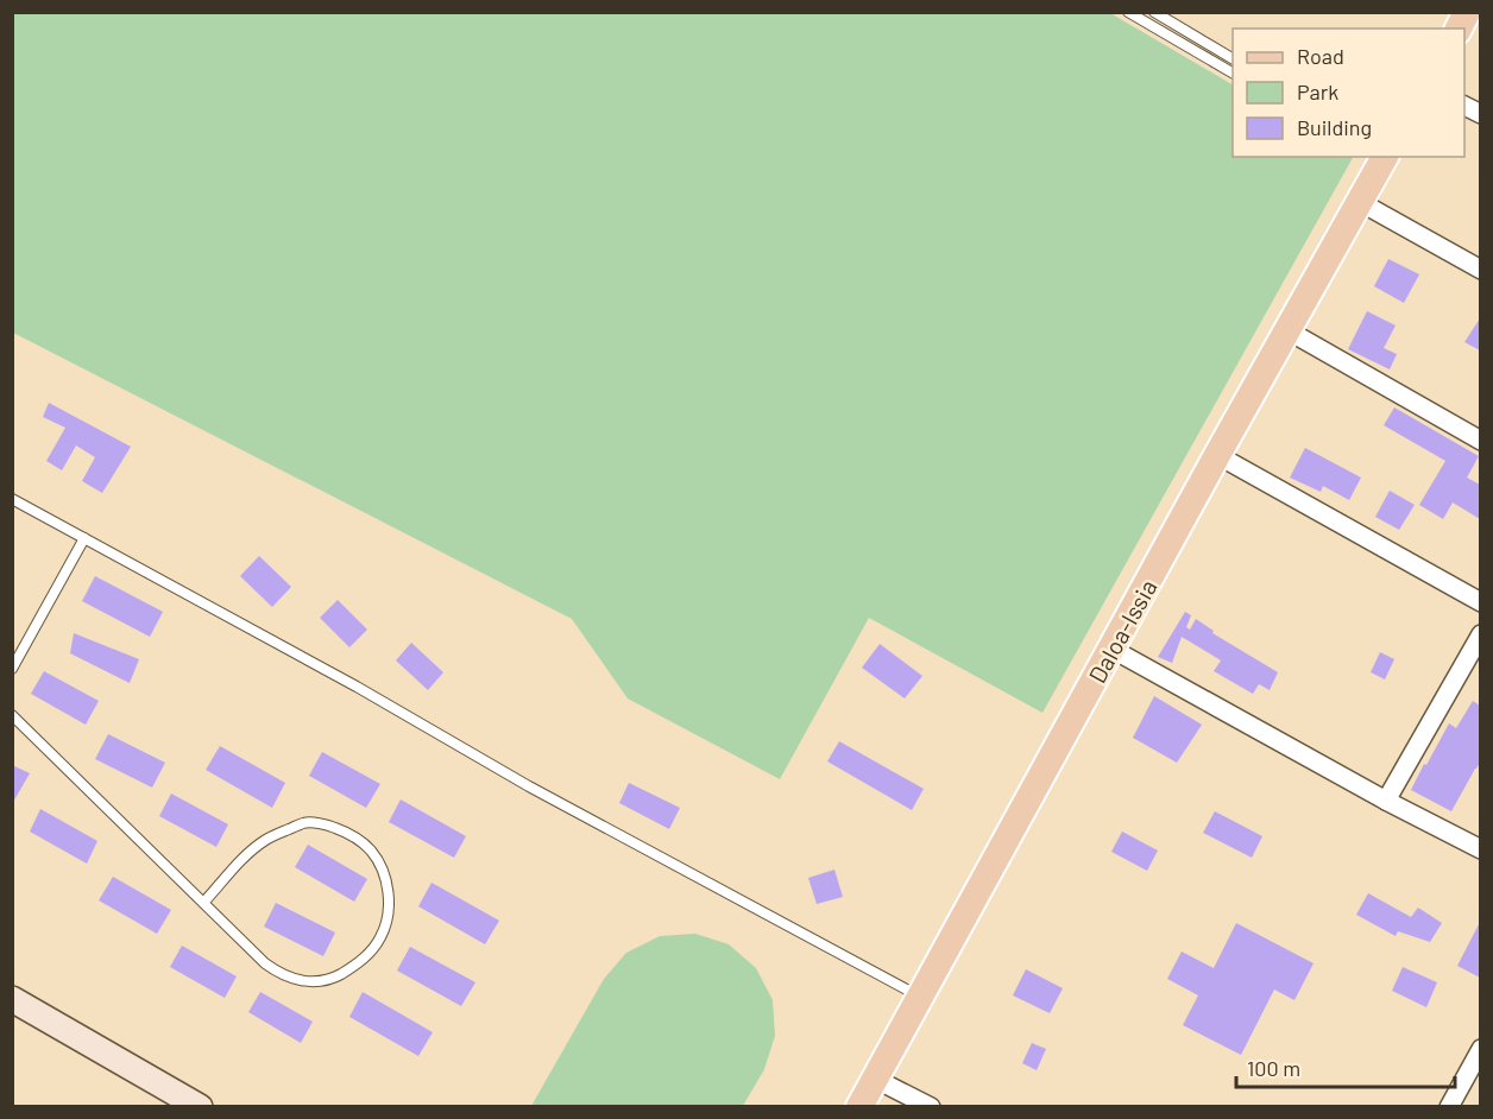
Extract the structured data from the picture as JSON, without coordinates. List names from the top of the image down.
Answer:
{
  "streets": {
    "main road": ["Daloa-Issia"]
  },
  "legend": ["Road", "Park", "Building"],
  "scale_bar": "100 m"
}
